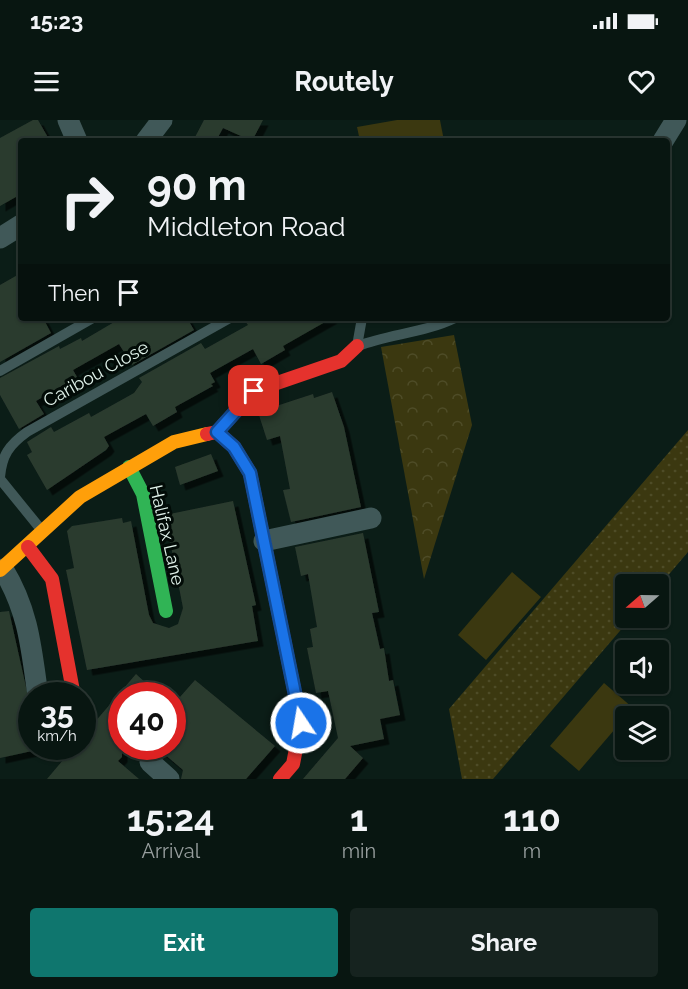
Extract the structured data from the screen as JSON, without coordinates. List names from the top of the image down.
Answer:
{
  "streets": {
    "street": ["Halifax Lane"],
    "lane": ["Caribou Close"]
  },
  "north": "left",
  "page": {
    "status": "15:23",
    "header": "Routely",
    "turn": ["90 m", "Middleton Road"],
    "then": "Then",
    "speed": "35 km/h",
    "limit": "40",
    "eta": [
      "15:24",
      "Arrival",
      "1",
      "min",
      "110",
      "m"
    ],
    "buttons": ["Exit", "Share"]
  }
}
